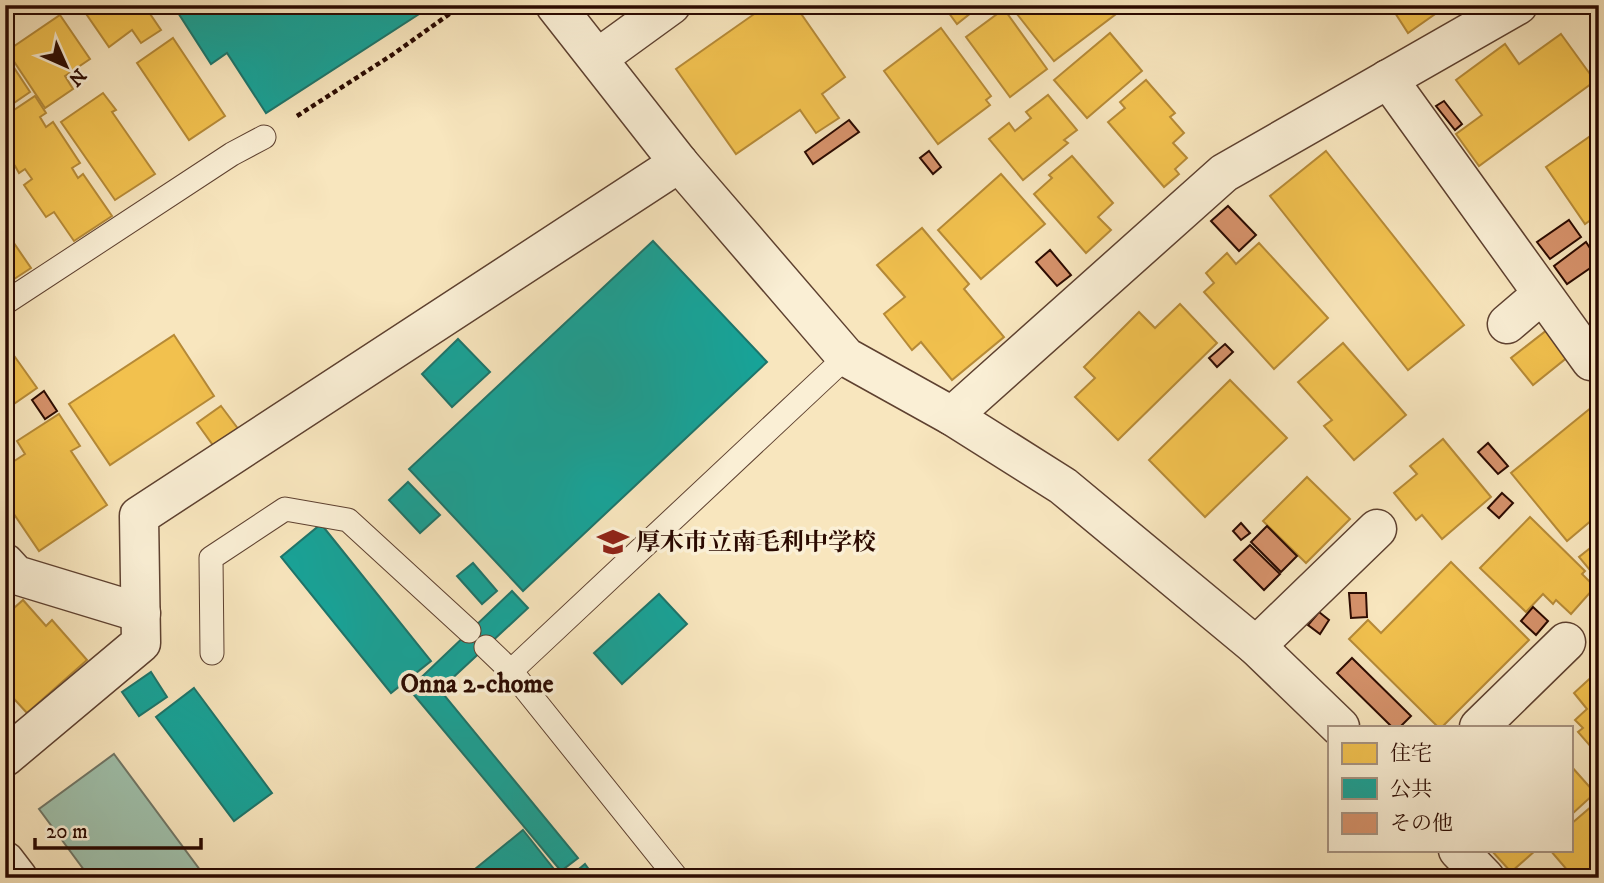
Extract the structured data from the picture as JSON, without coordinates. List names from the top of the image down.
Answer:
{
  "districts": ["Onna 2-chome"],
  "places": {
    "school or university": ["厚木市立南毛利中学校"]
  },
  "legend": ["住宅", "公共", "その他"],
  "scale_bar": "20 m",
  "north": "bottom right"
}
